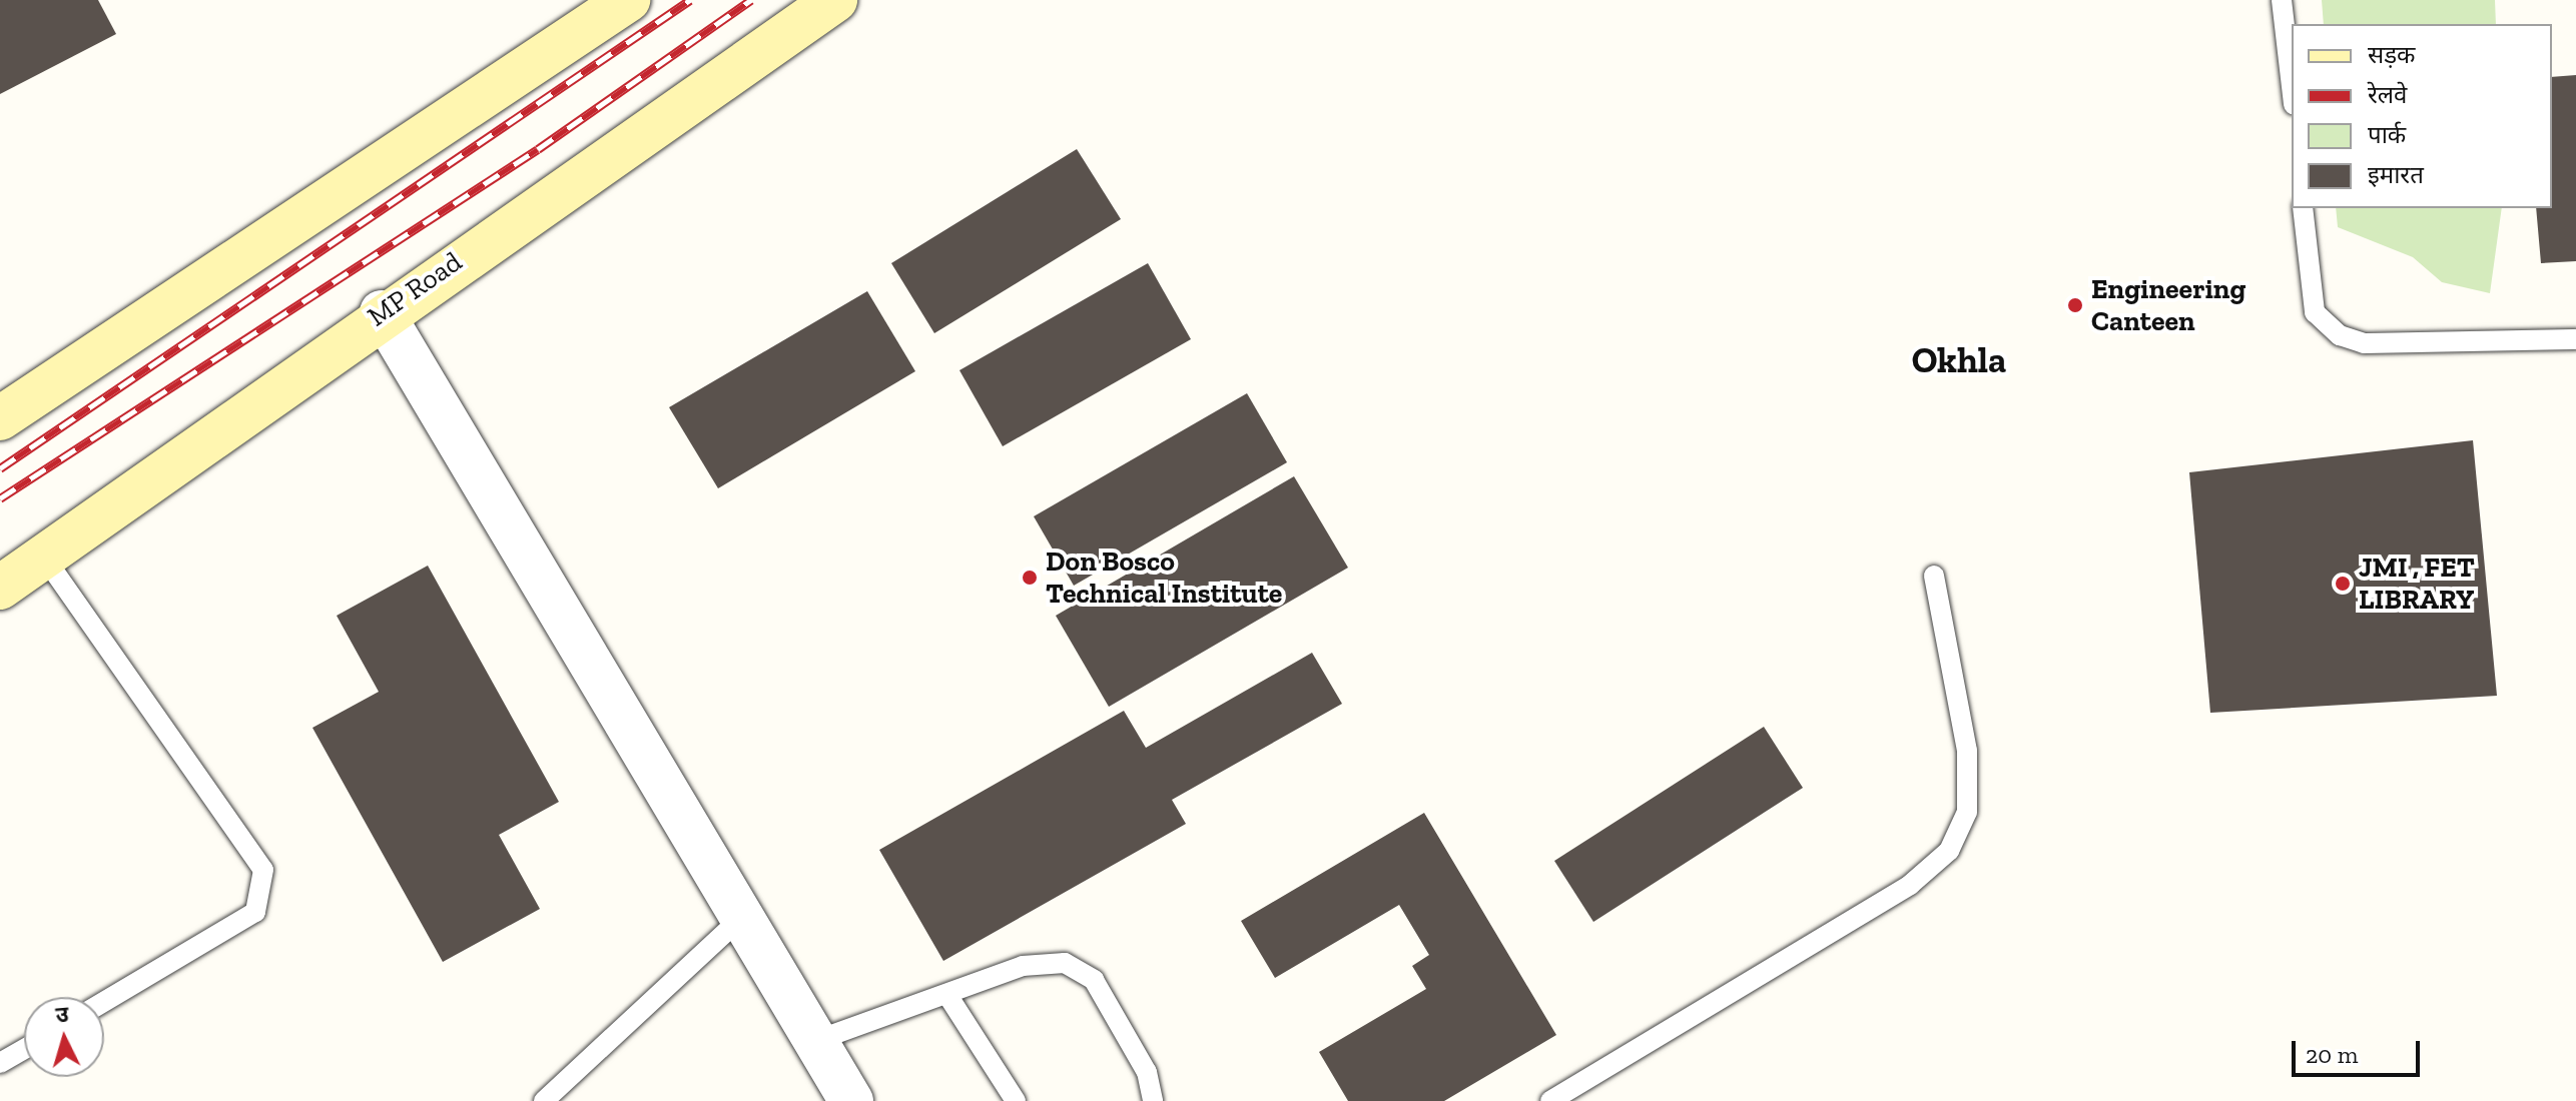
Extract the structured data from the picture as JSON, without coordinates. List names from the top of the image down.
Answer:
{
  "streets": {
    "main road": ["MP Road"]
  },
  "districts": ["Okhla"],
  "places": ["Engineering Canteen", "Don Bosco Technical Institute", "JMI , FET LIBRARY"],
  "legend": [
    "सड़क",
    "रेलवे",
    "पार्क",
    "इमारत"
  ],
  "scale_bar": "20 m",
  "north": "top"
}
